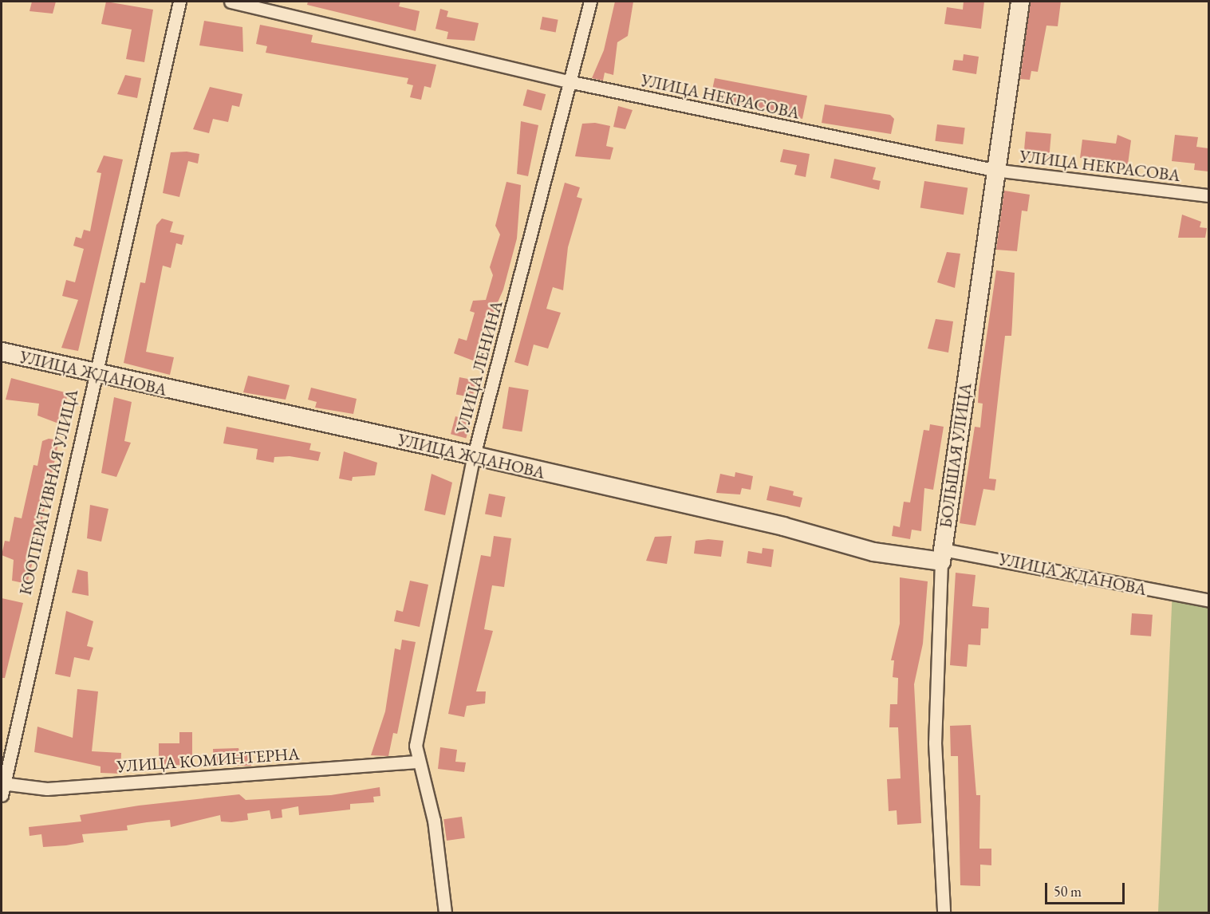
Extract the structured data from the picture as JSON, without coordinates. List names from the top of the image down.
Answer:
{
  "streets": {
    "street": [
      "УЛИЦА НЕКРАСОВА",
      "УЛИЦА ЛЕНИНА",
      "УЛИЦА ЖДАНОВА",
      "БОЛЬШАЯ УЛИЦА",
      "КООПЕРАТИВНАЯ УЛИЦА",
      "УЛИЦА КОМИНТЕРНА"
    ]
  },
  "crossings": [
    ["УЛИЦА НЕКРАСОВА", "УЛИЦА ЛЕНИНА"],
    ["УЛИЦА НЕКРАСОВА", "БОЛЬШАЯ УЛИЦА"],
    ["УЛИЦА ЛЕНИНА", "УЛИЦА ЖДАНОВА"],
    ["УЛИЦА ЛЕНИНА", "УЛИЦА КОМИНТЕРНА"],
    ["УЛИЦА ЖДАНОВА", "БОЛЬШАЯ УЛИЦА"],
    ["УЛИЦА ЖДАНОВА", "КООПЕРАТИВНАЯ УЛИЦА"],
    ["КООПЕРАТИВНАЯ УЛИЦА", "УЛИЦА КОМИНТЕРНА"]
  ],
  "scale_bar": "50 m"
}
